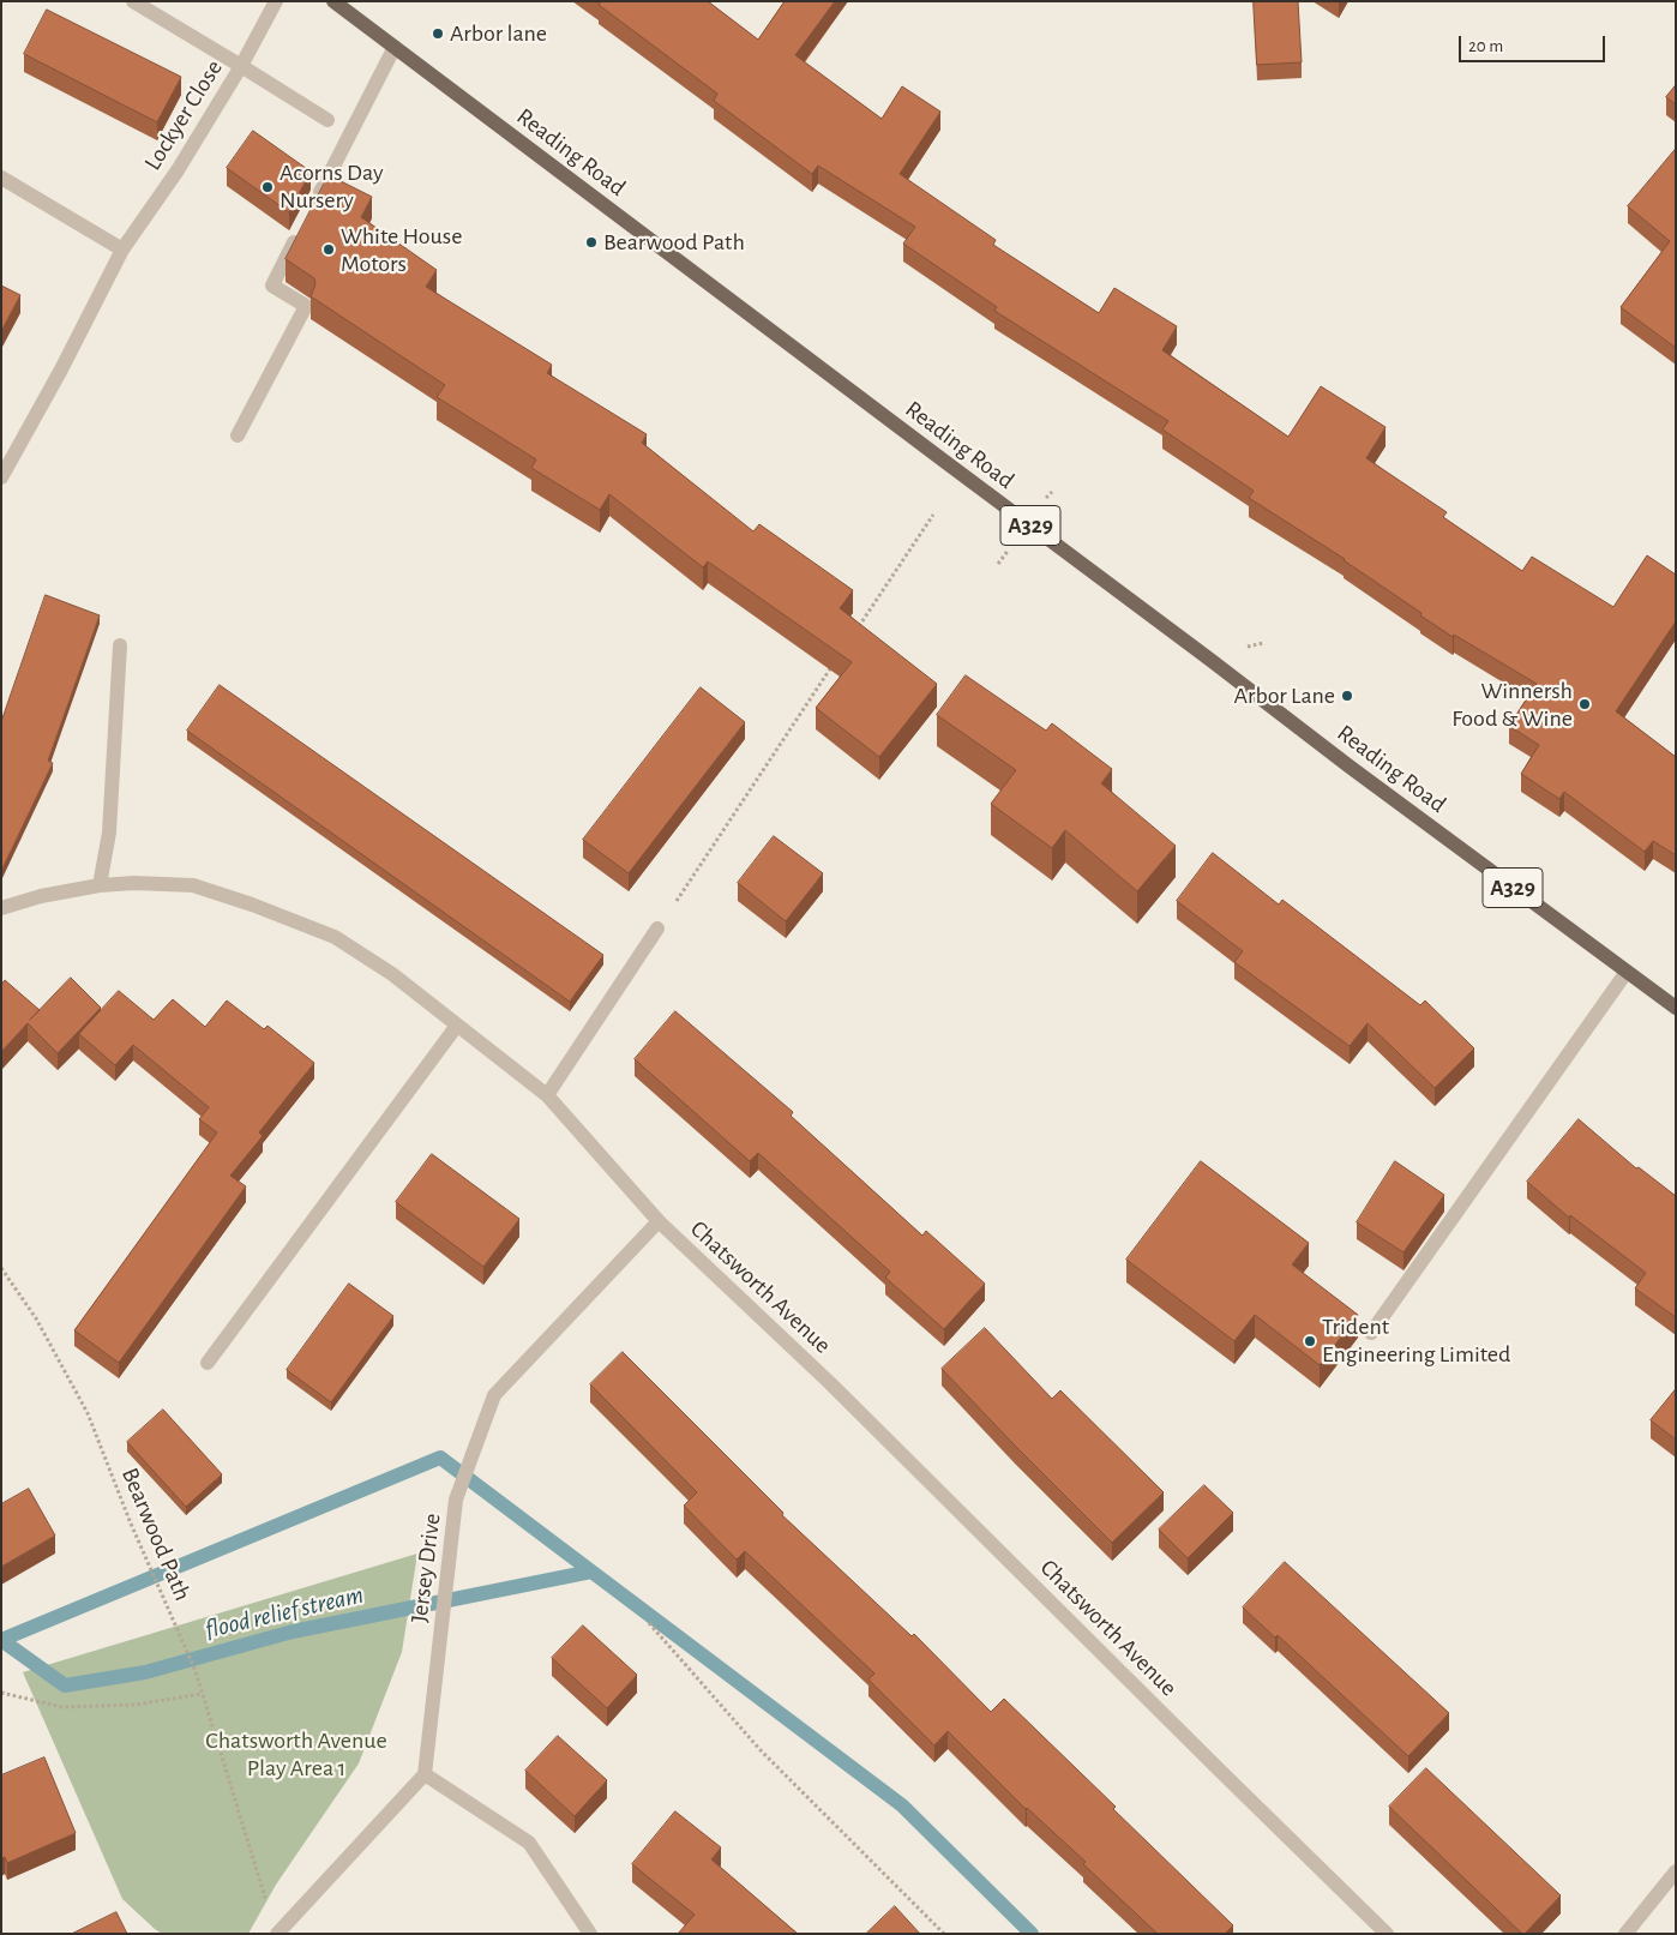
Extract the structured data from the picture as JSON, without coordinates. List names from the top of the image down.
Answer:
{
  "streets": {
    "main road": ["Reading Road", "A329"],
    "street": ["Lockyer Close", "Chatsworth Avenue", "Jersey Drive"],
    "path": ["Bearwood Path"]
  },
  "crossings": [
    ["Chatsworth Avenue", "Jersey Drive"]
  ],
  "water": ["flood relief stream"],
  "parks": ["Chatsworth Avenue Play Area 1"],
  "places": [
    "Arbor lane",
    "Acorns Day Nursery",
    "Bearwood Path",
    "White House Motors",
    "Arbor Lane",
    "Winnersh Food & Wine",
    "Trident Engineering Limited"
  ],
  "scale_bar": "20 m"
}
